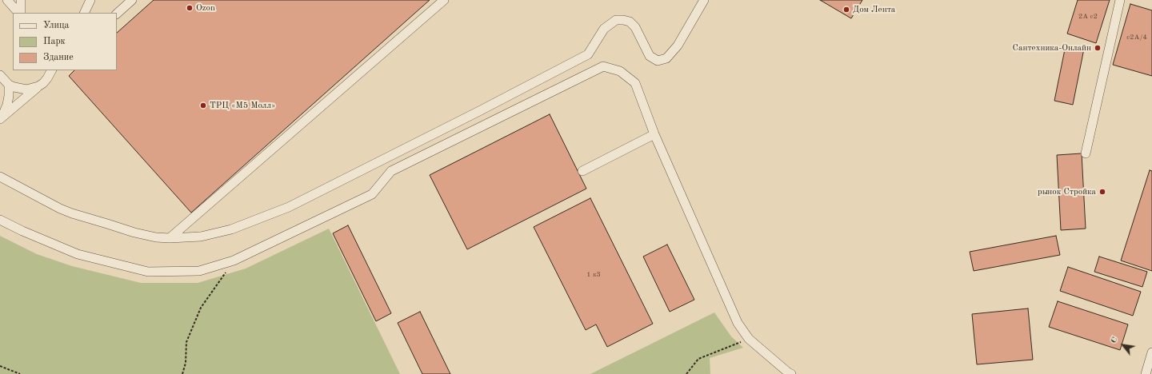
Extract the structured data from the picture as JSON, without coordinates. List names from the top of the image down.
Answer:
{
  "places": [
    "Ozon",
    "Дом Лента",
    "Сантехника-Онлайн",
    "ТРЦ «М5 Молл»",
    "рынок Стройка"
  ],
  "house_numbers": ["2А с2", "с2А/4", "1 к3"],
  "legend": ["Улица", "Парк", "Здание"],
  "north": "top left"
}
